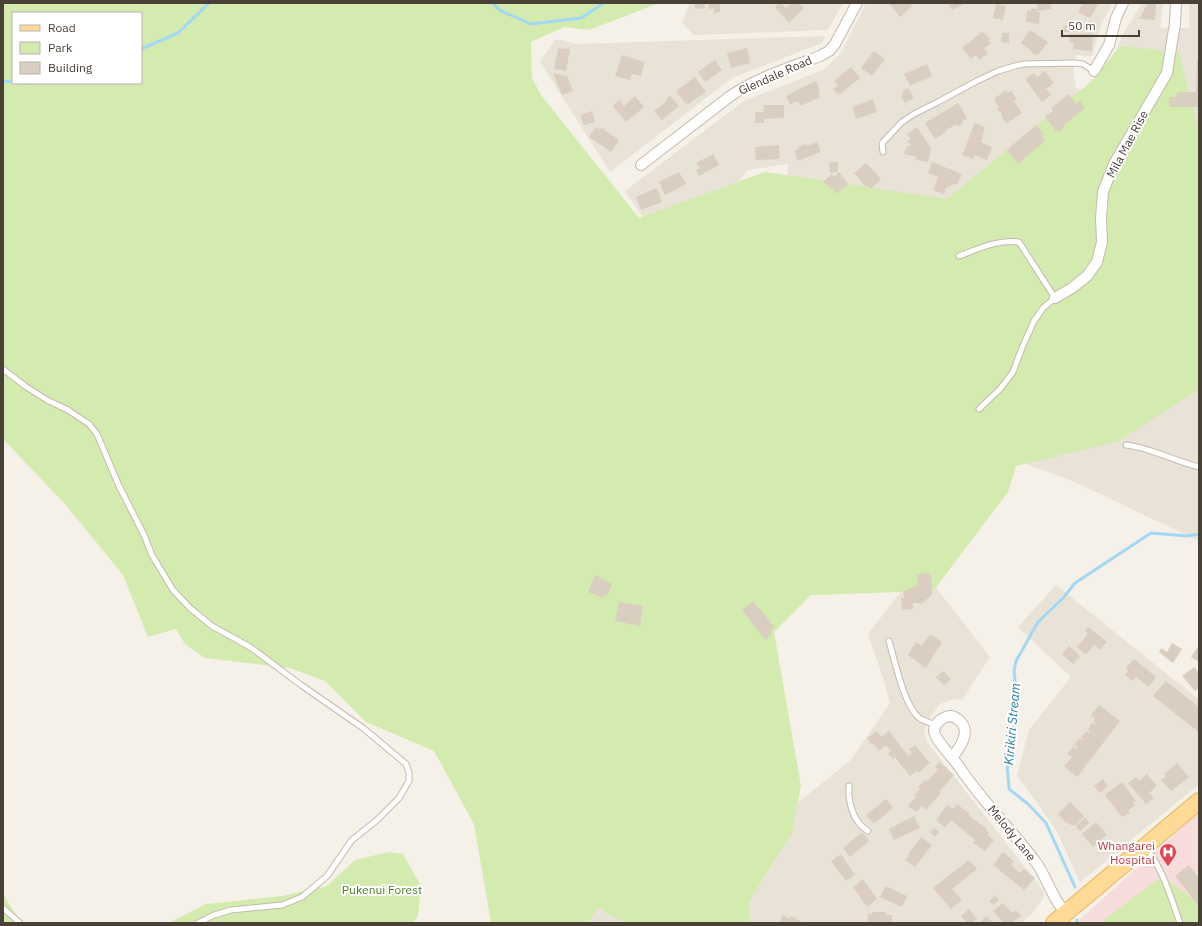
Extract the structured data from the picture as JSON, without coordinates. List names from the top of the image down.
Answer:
{
  "streets": {
    "street": ["Glendale Road", "Mila Mae Rise", "Melody Lane"]
  },
  "water": ["Kirikiri Stream"],
  "parks": ["Pukenui Forest"],
  "places": {
    "hospital": ["Whangarei Hospital"]
  },
  "legend": ["Road", "Park", "Building"],
  "scale_bar": "50 m"
}
